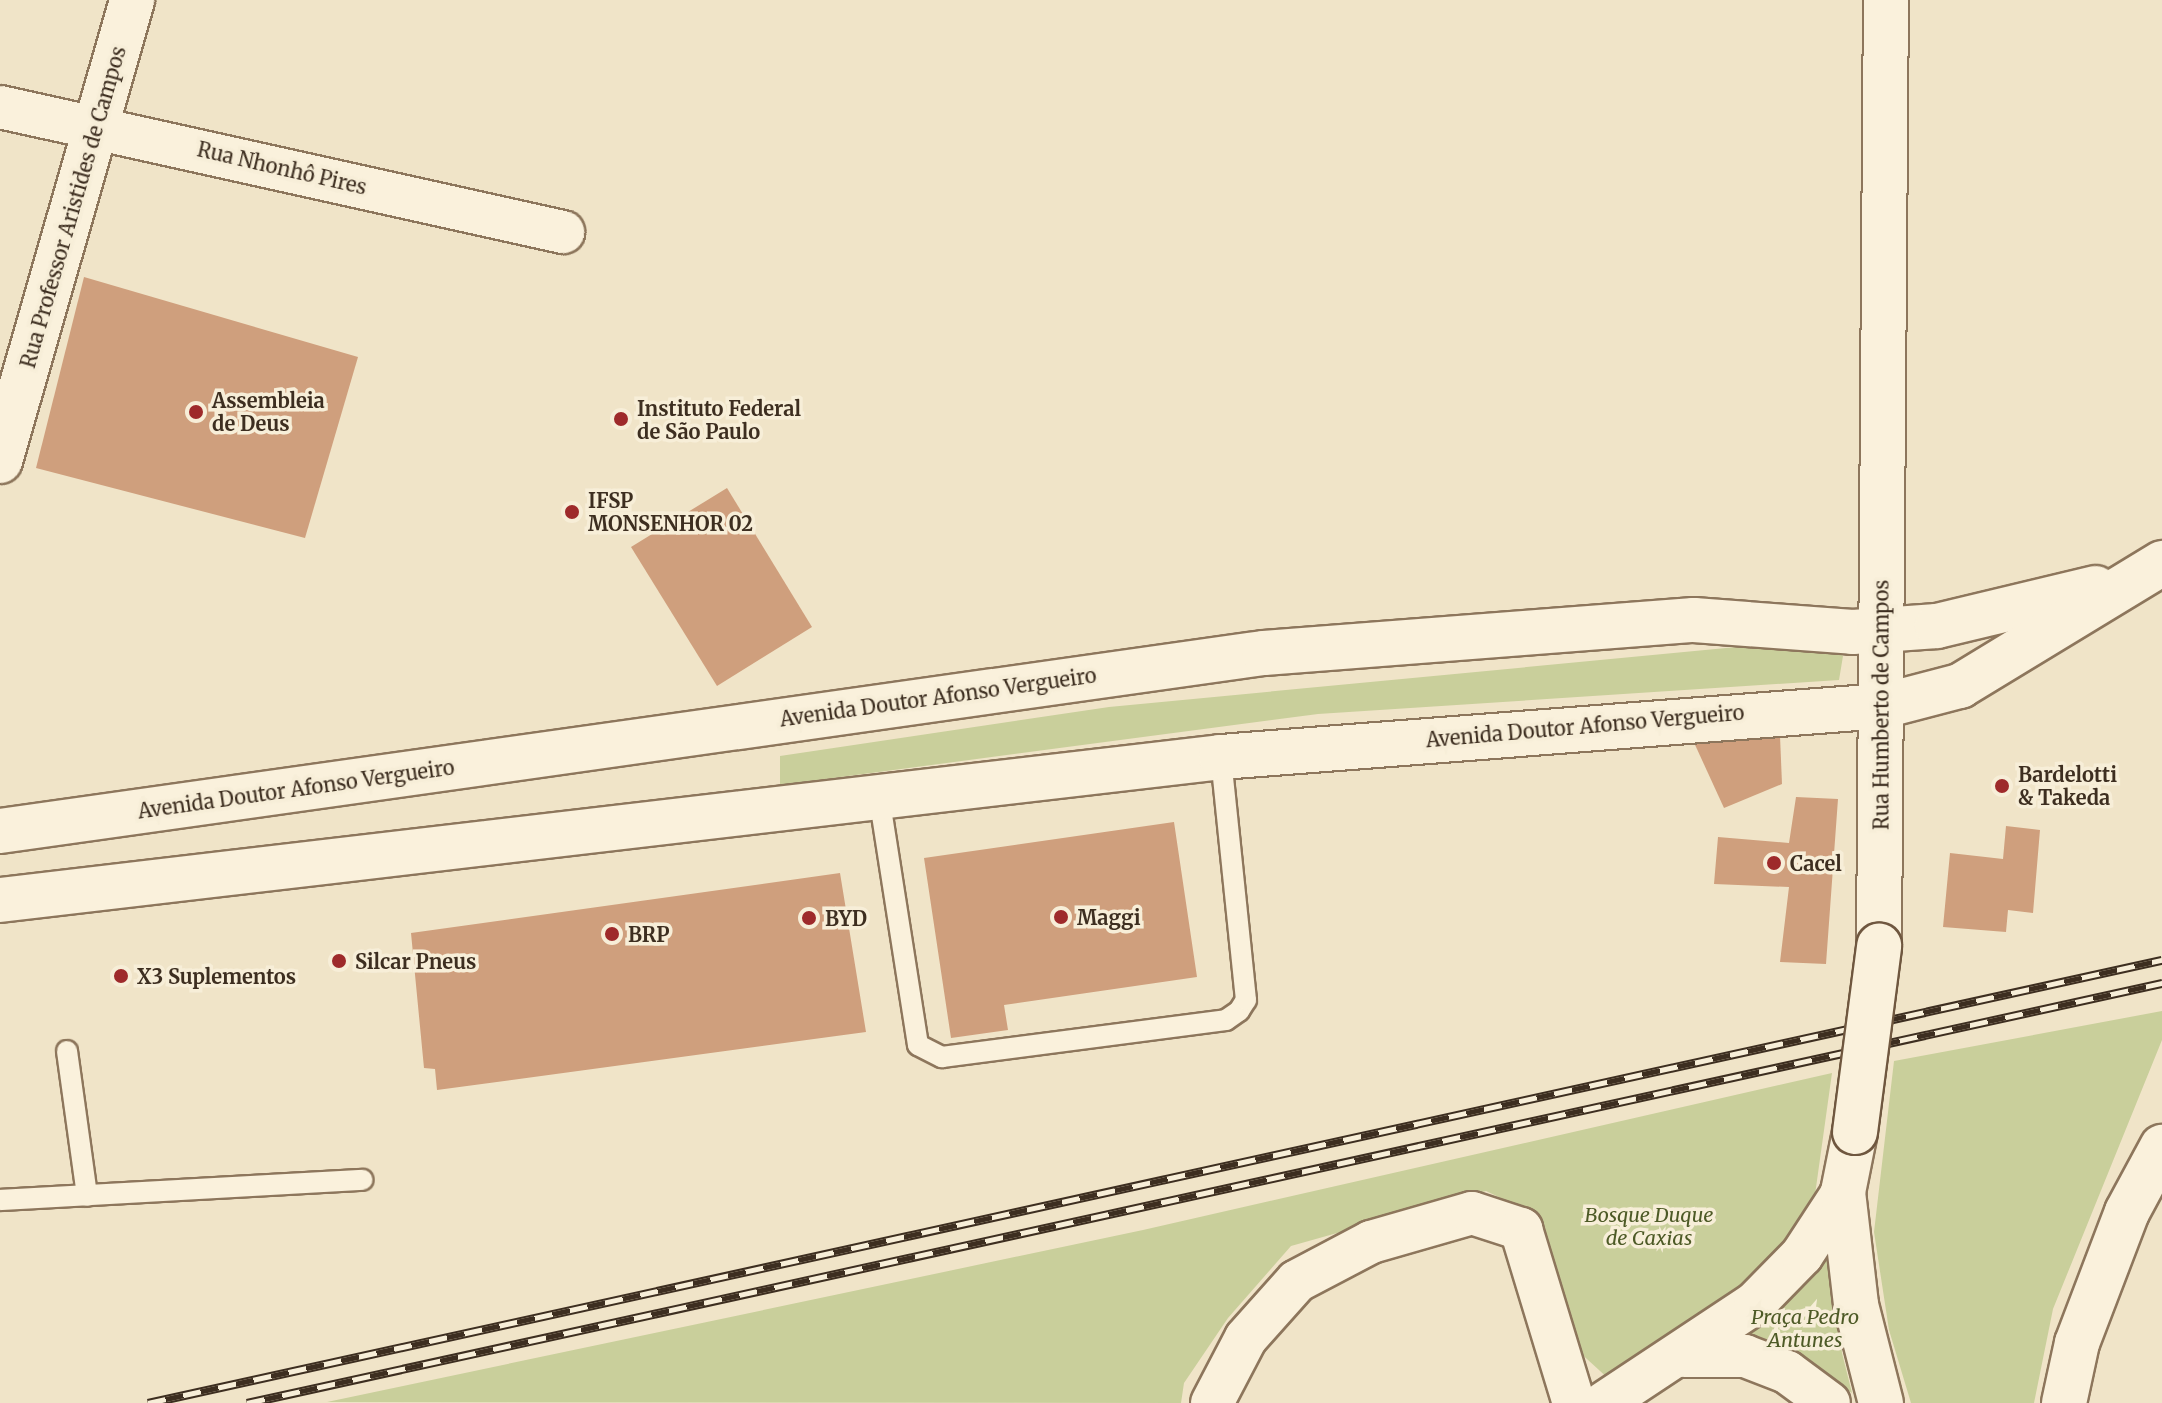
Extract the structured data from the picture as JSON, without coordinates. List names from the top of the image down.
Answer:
{
  "streets": {
    "main road": ["Rua Professor Aristides de Campos", "Avenida Doutor Afonso Vergueiro", "Rua Humberto de Campos"],
    "street": ["Rua Nhonhô Pires"]
  },
  "crossings": [
    ["Rua Nhonhô Pires", "Rua Professor Aristides de Campos"],
    ["Avenida Doutor Afonso Vergueiro", "Rua Humberto de Campos"]
  ],
  "parks": ["Bosque Duque de Caxias", "Praça Pedro Antunes"],
  "places": [
    "Assembleia de Deus",
    "Instituto Federal de São Paulo",
    "IFSP MONSENHOR 02",
    "Bardelotti & Takeda",
    "Cacel",
    "Maggi",
    "BYD",
    "BRP",
    "Silcar Pneus",
    "X3 Suplementos"
  ]
}
